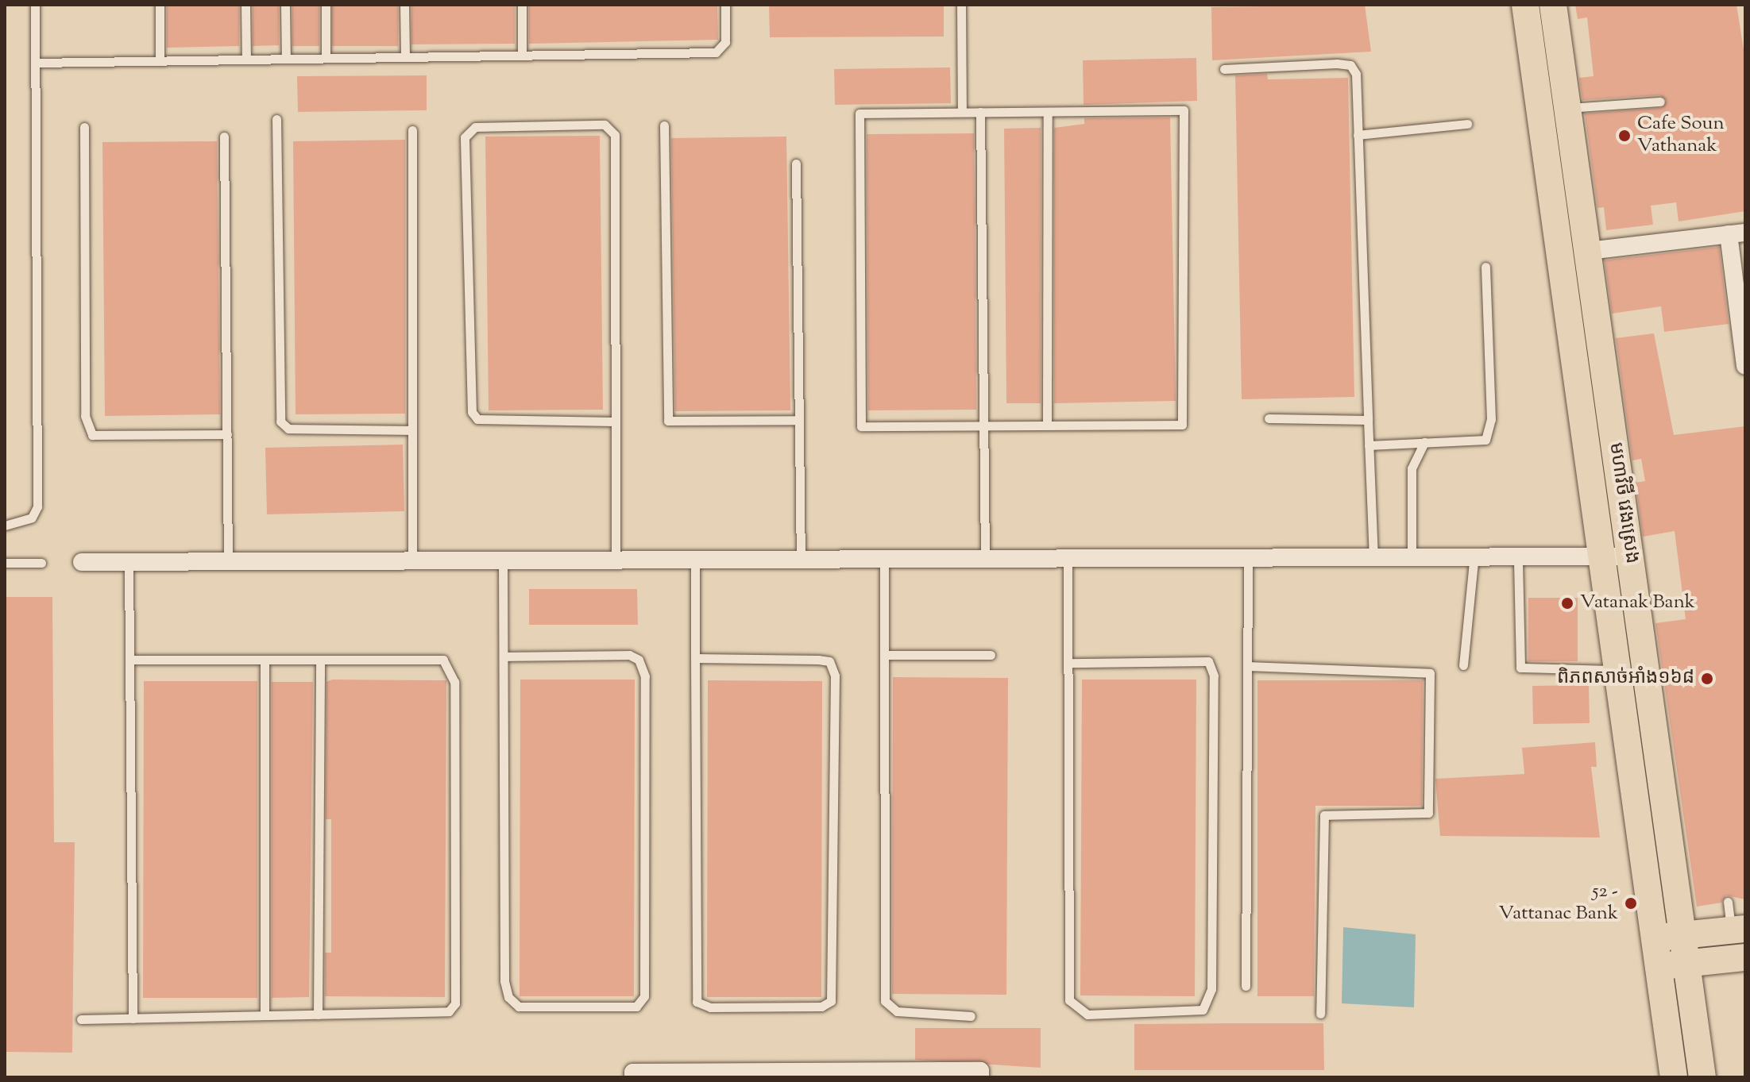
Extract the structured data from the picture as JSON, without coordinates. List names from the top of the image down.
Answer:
{
  "streets": {
    "main road": ["មហាវិថី វេងស្រេង"]
  },
  "places": [
    "Cafe Soun Vathanak",
    "Vatanak Bank",
    "ពិភពសាច់អាំង១៦៨",
    "52 - Vattanac Bank"
  ]
}
